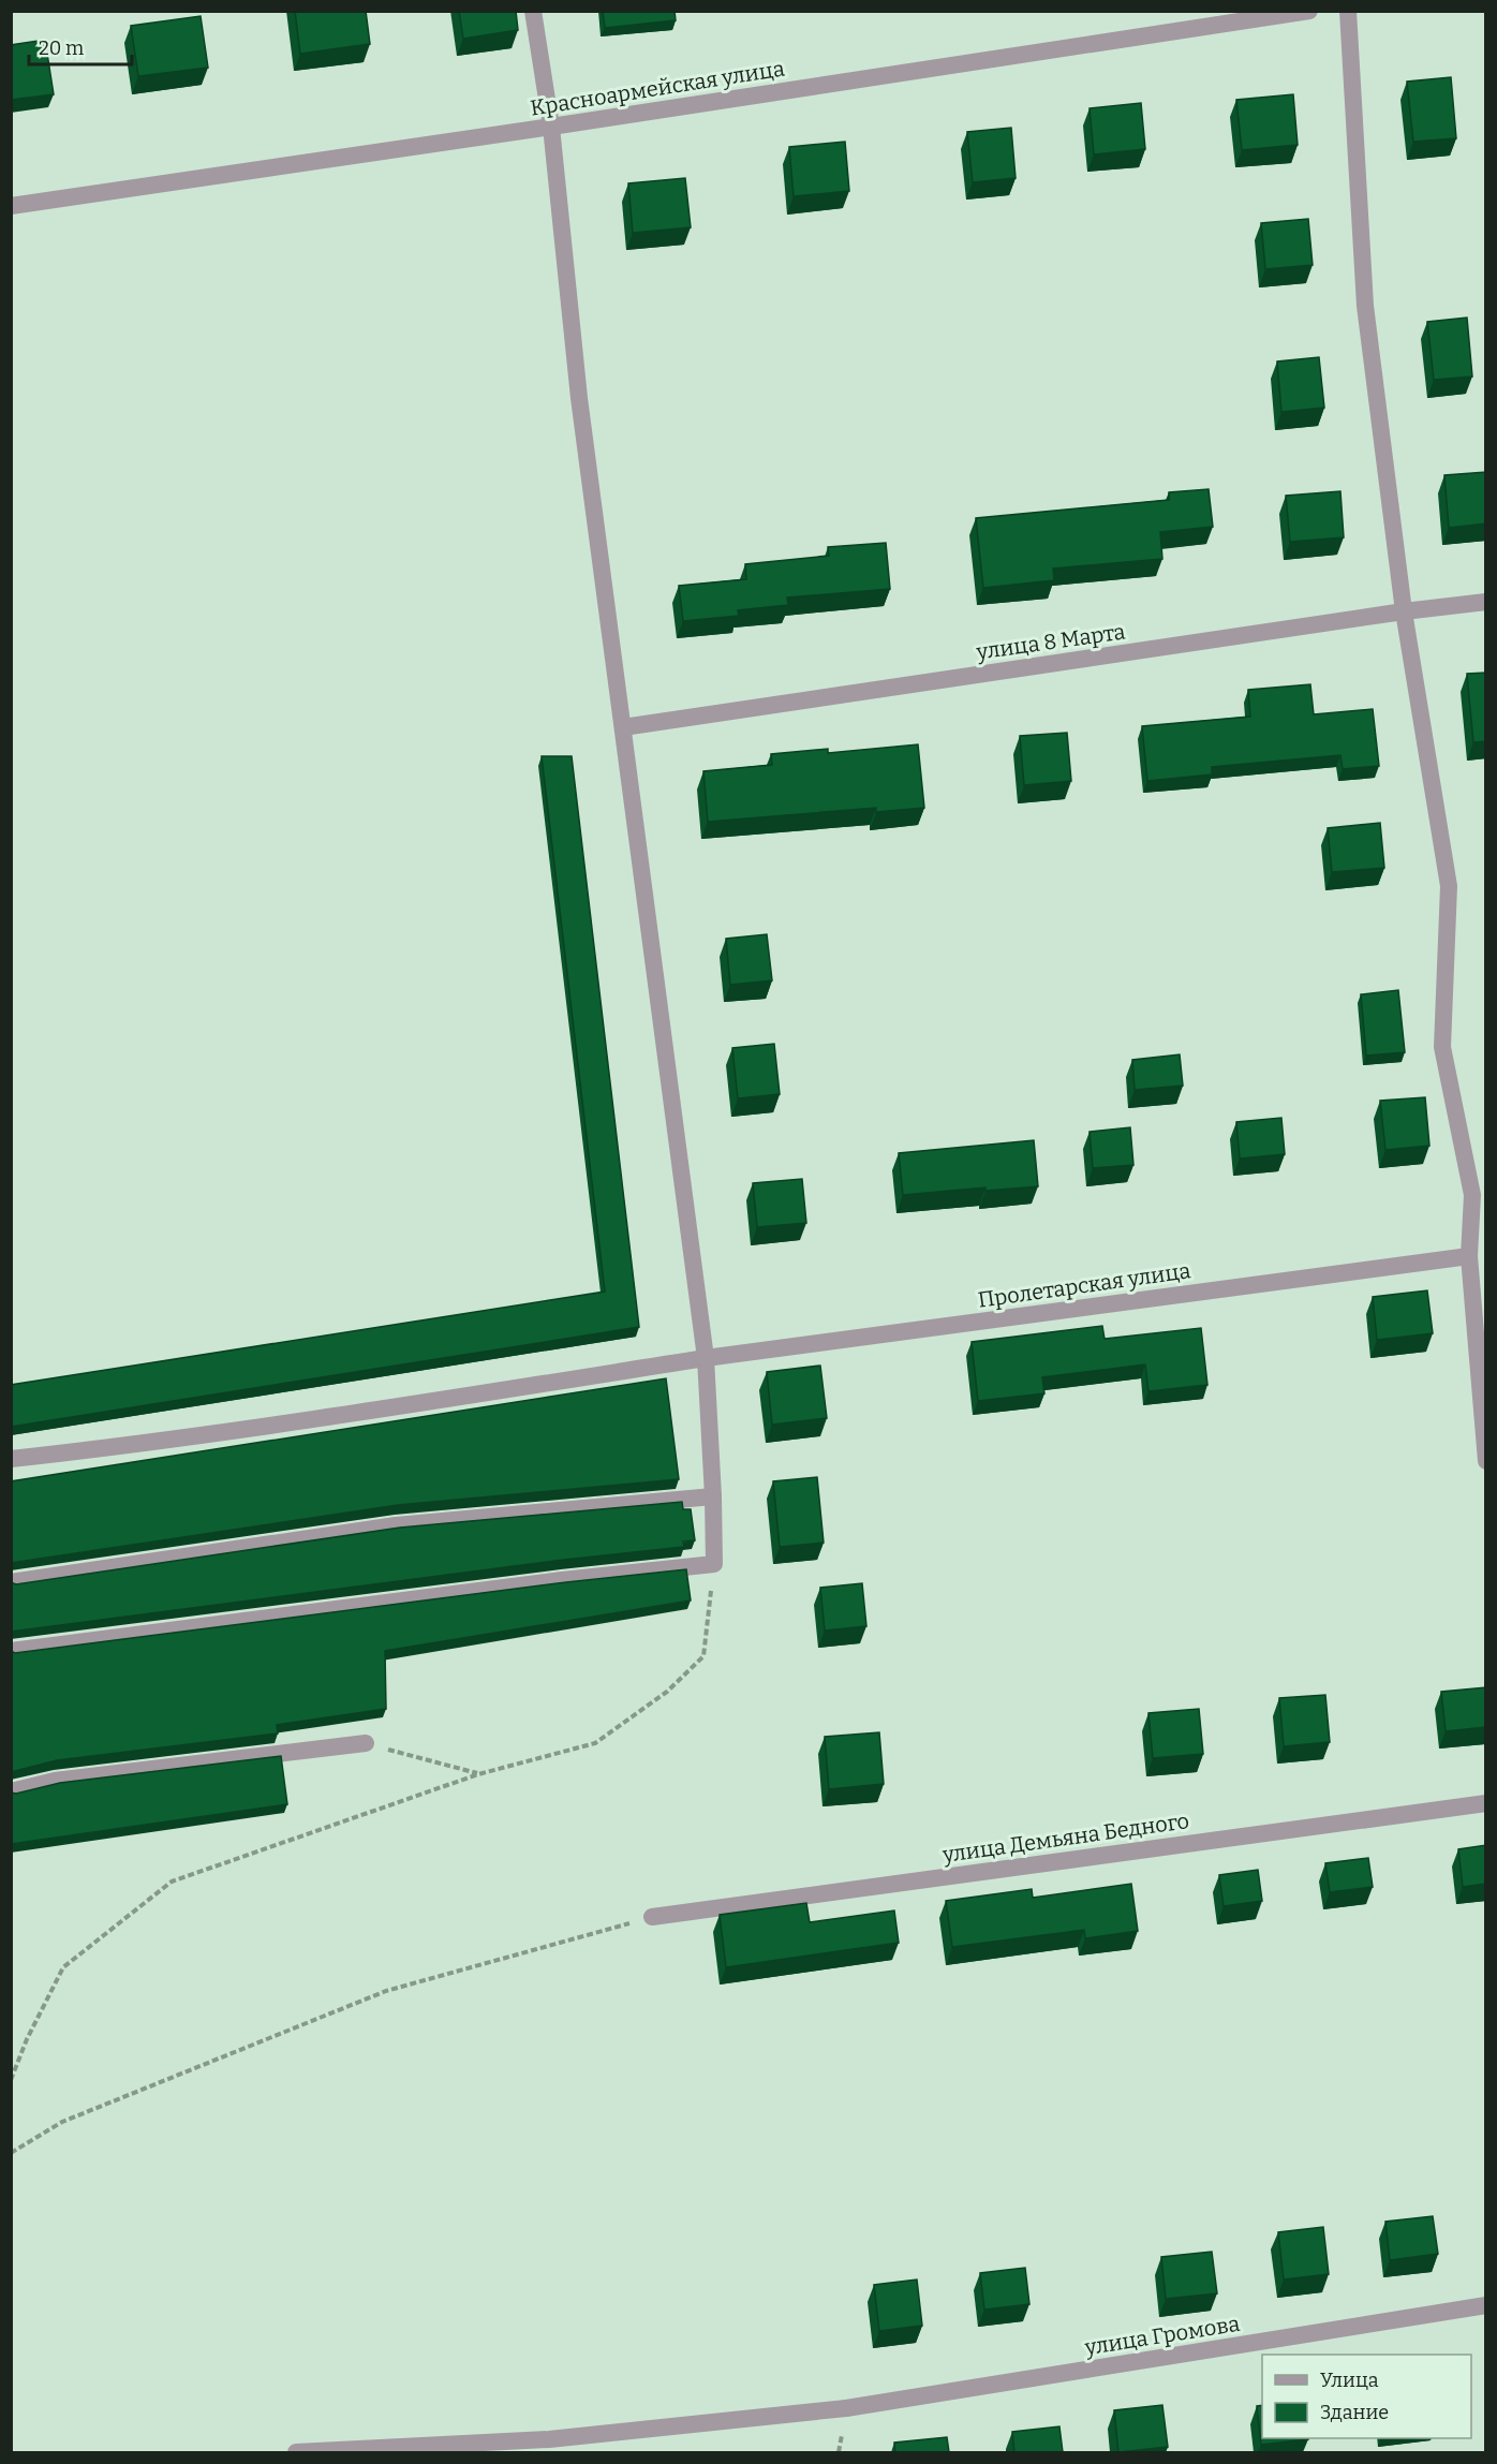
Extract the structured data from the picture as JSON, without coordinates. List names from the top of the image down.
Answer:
{
  "streets": {
    "street": [
      "Красноармейская улица",
      "улица 8 Марта",
      "Пролетарская улица",
      "улица Демьяна Бедного",
      "улица Громова"
    ]
  },
  "legend": ["Улица", "Здание"],
  "scale_bar": "20 m"
}
